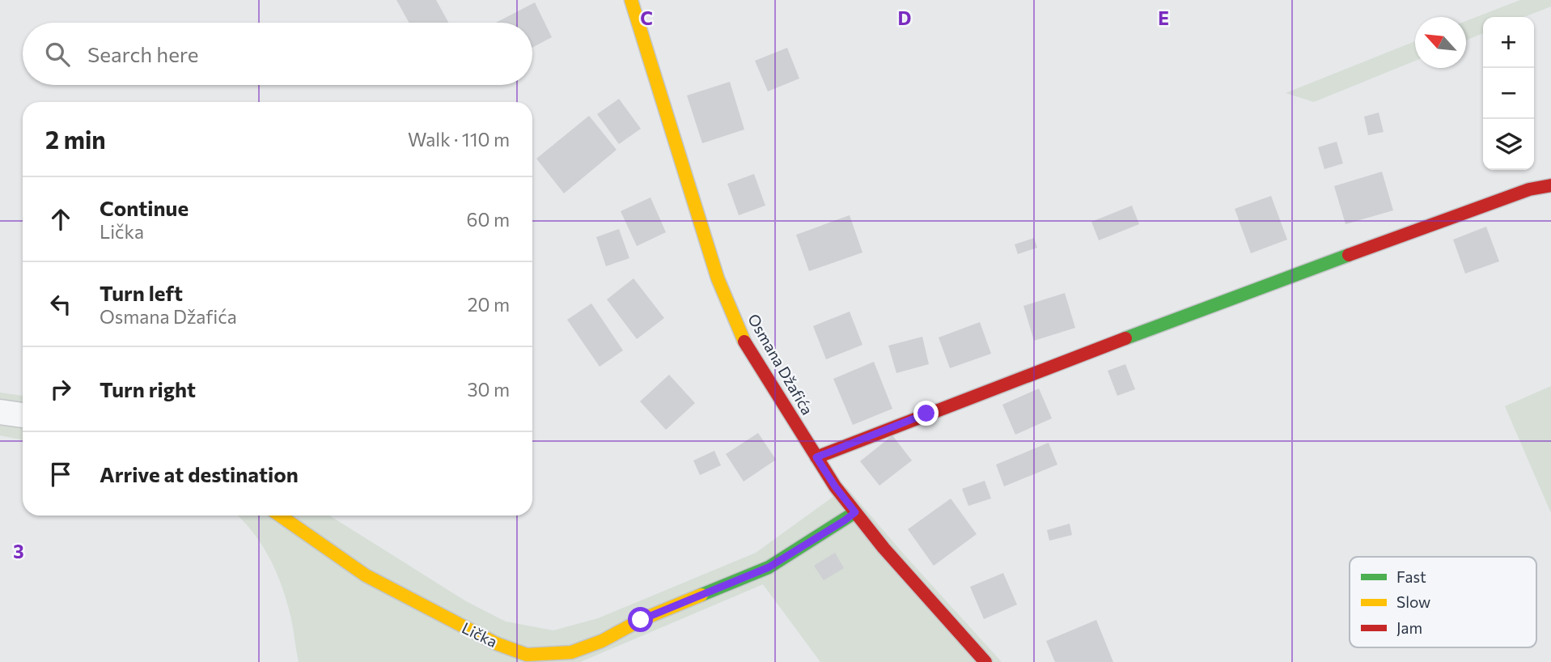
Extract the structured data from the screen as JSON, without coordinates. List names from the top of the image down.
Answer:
{
  "streets": {
    "street": ["Osmana Džafića", "Lička"]
  },
  "crossings": [
    ["Osmana Džafića", "Lička"]
  ],
  "legend": ["Fast", "Slow", "Jam"],
  "north": "top left",
  "page": {
    "map_buttons": ["+", "−"],
    "search": "Search here",
    "heading": ["2 min", "Walk · 110 m"],
    "list": [
      ["Continue", "Lička", "60 m"],
      ["Turn left", "Osmana Džafića", "20 m"],
      ["Turn right", "30 m"],
      "Arrive at destination"
    ]
  },
  "grid": {
    "columns": ["C", "D", "E"],
    "rows": ["3"]
  }
}
